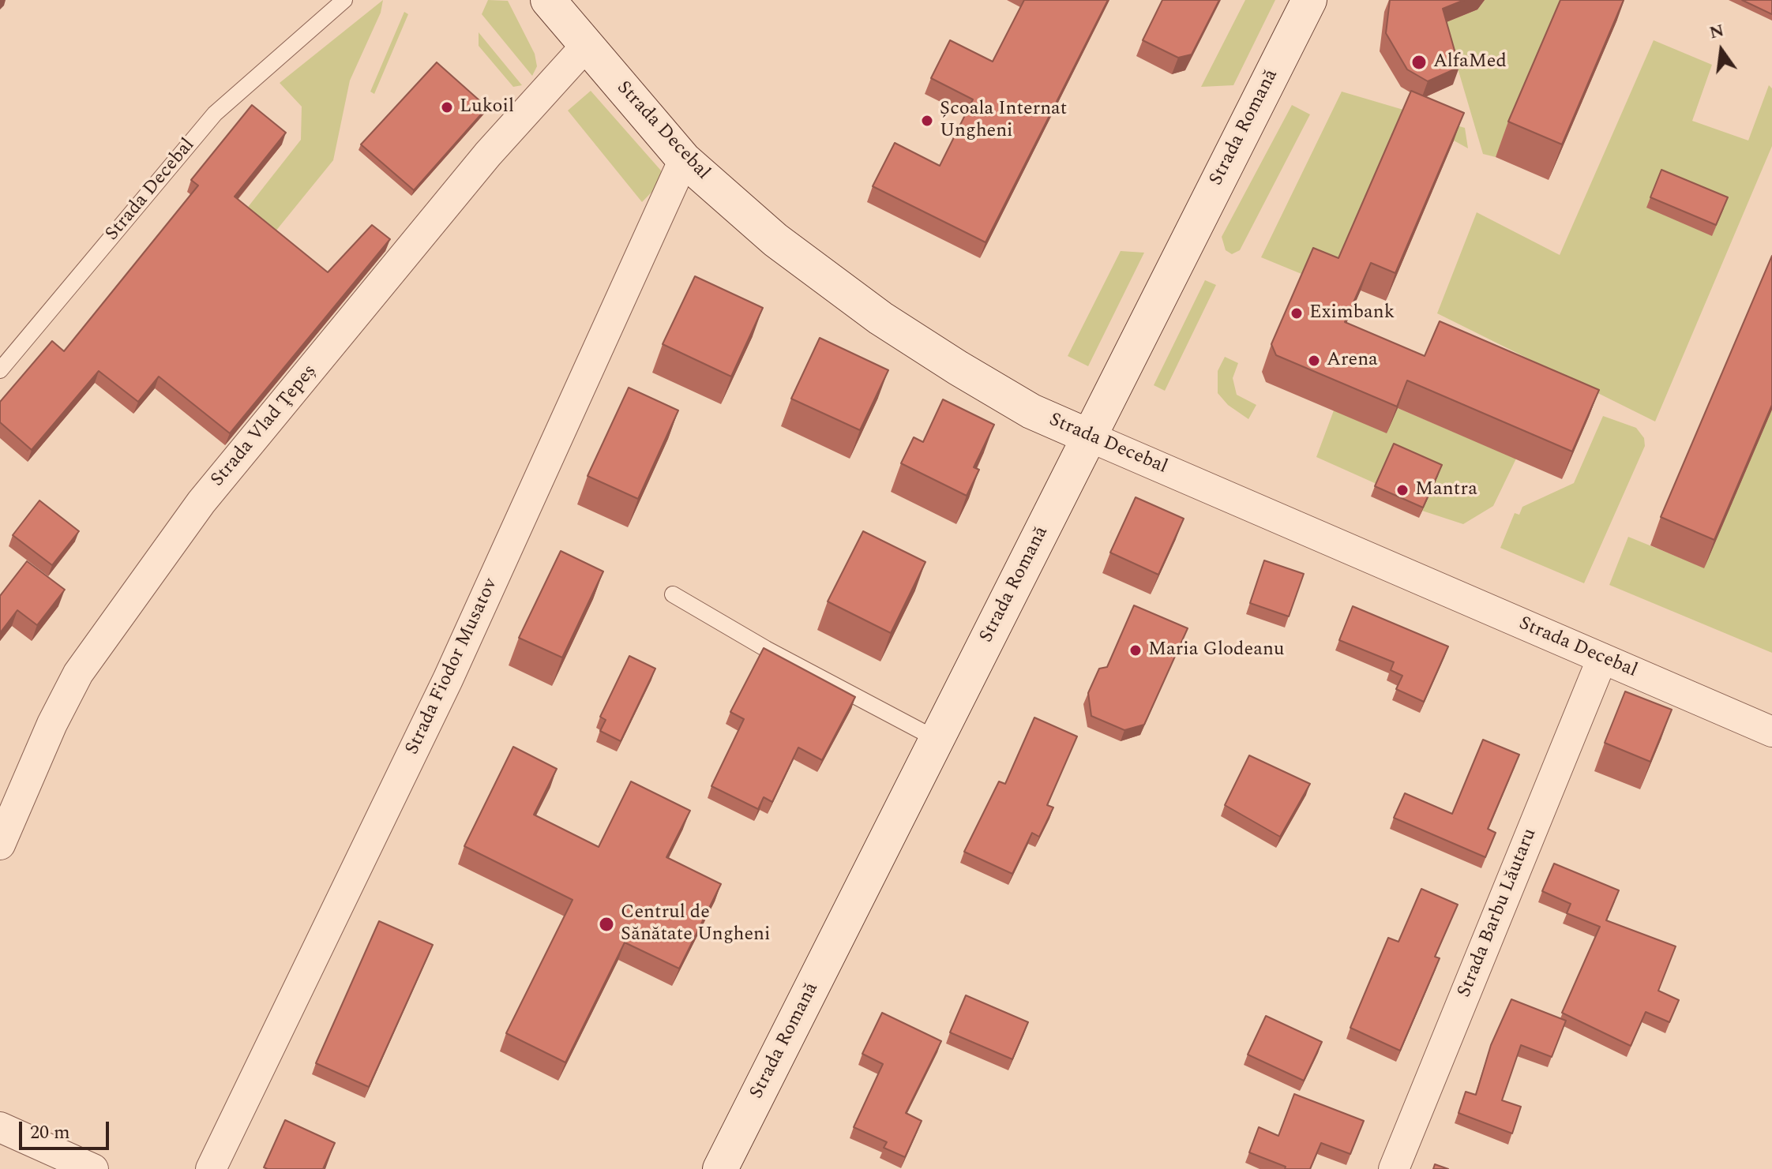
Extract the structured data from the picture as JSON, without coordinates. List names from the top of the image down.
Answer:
{
  "streets": {
    "main road": ["Strada Romană", "Strada Decebal"],
    "street": ["Strada Vlad Ţepeș", "Strada Fiodor Musatov", "Strada Barbu Lăutaru"]
  },
  "crossings": [
    ["Strada Romană", "Strada Decebal"],
    ["Strada Decebal", "Strada Vlad Ţepeș"],
    ["Strada Decebal", "Strada Fiodor Musatov"],
    ["Strada Decebal", "Strada Barbu Lăutaru"]
  ],
  "places": [
    "AlfaMed",
    "Lukoil",
    "Școala Internat Ungheni",
    "Eximbank",
    "Arena",
    "Mantra",
    "Maria Glodeanu",
    "Centrul de Sănătate Ungheni"
  ],
  "scale_bar": "20 m",
  "north": "top"
}
